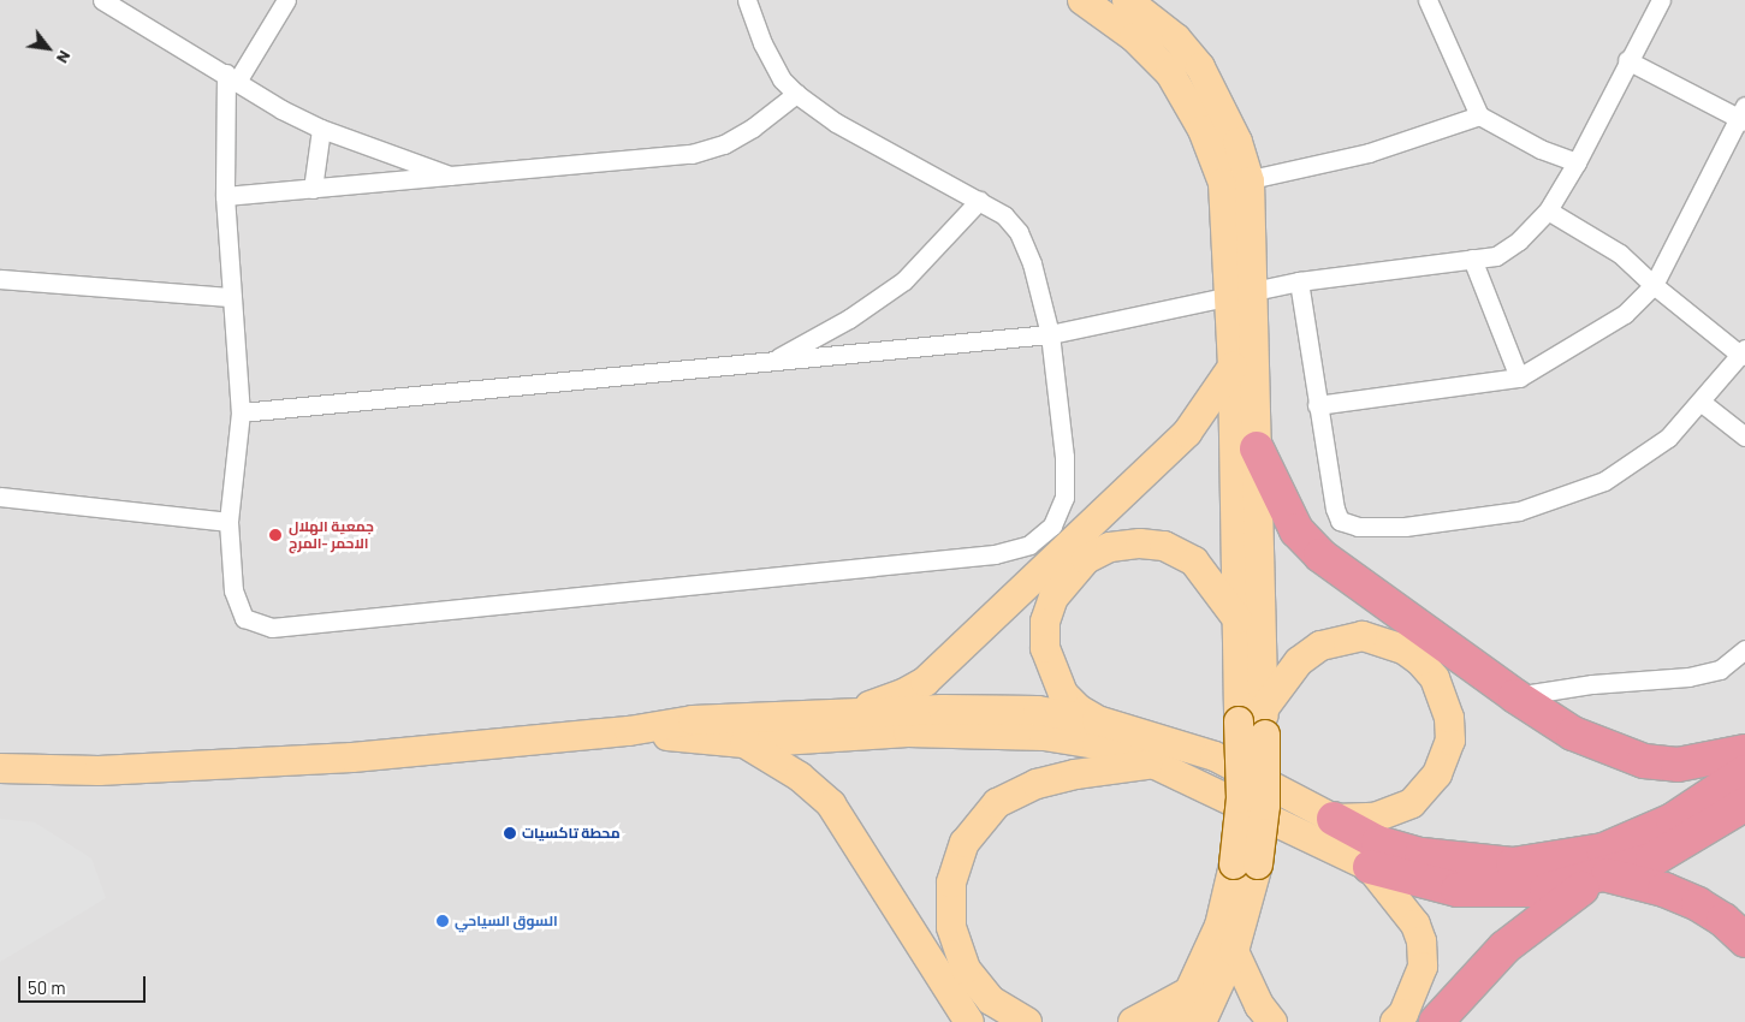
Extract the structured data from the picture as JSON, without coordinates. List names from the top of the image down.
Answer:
{
  "places": ["جمعية الهلال الاحمر -المرج", "محطة تاكسيات", "السوق السياحي"],
  "scale_bar": "50 m",
  "north": "bottom right"
}
